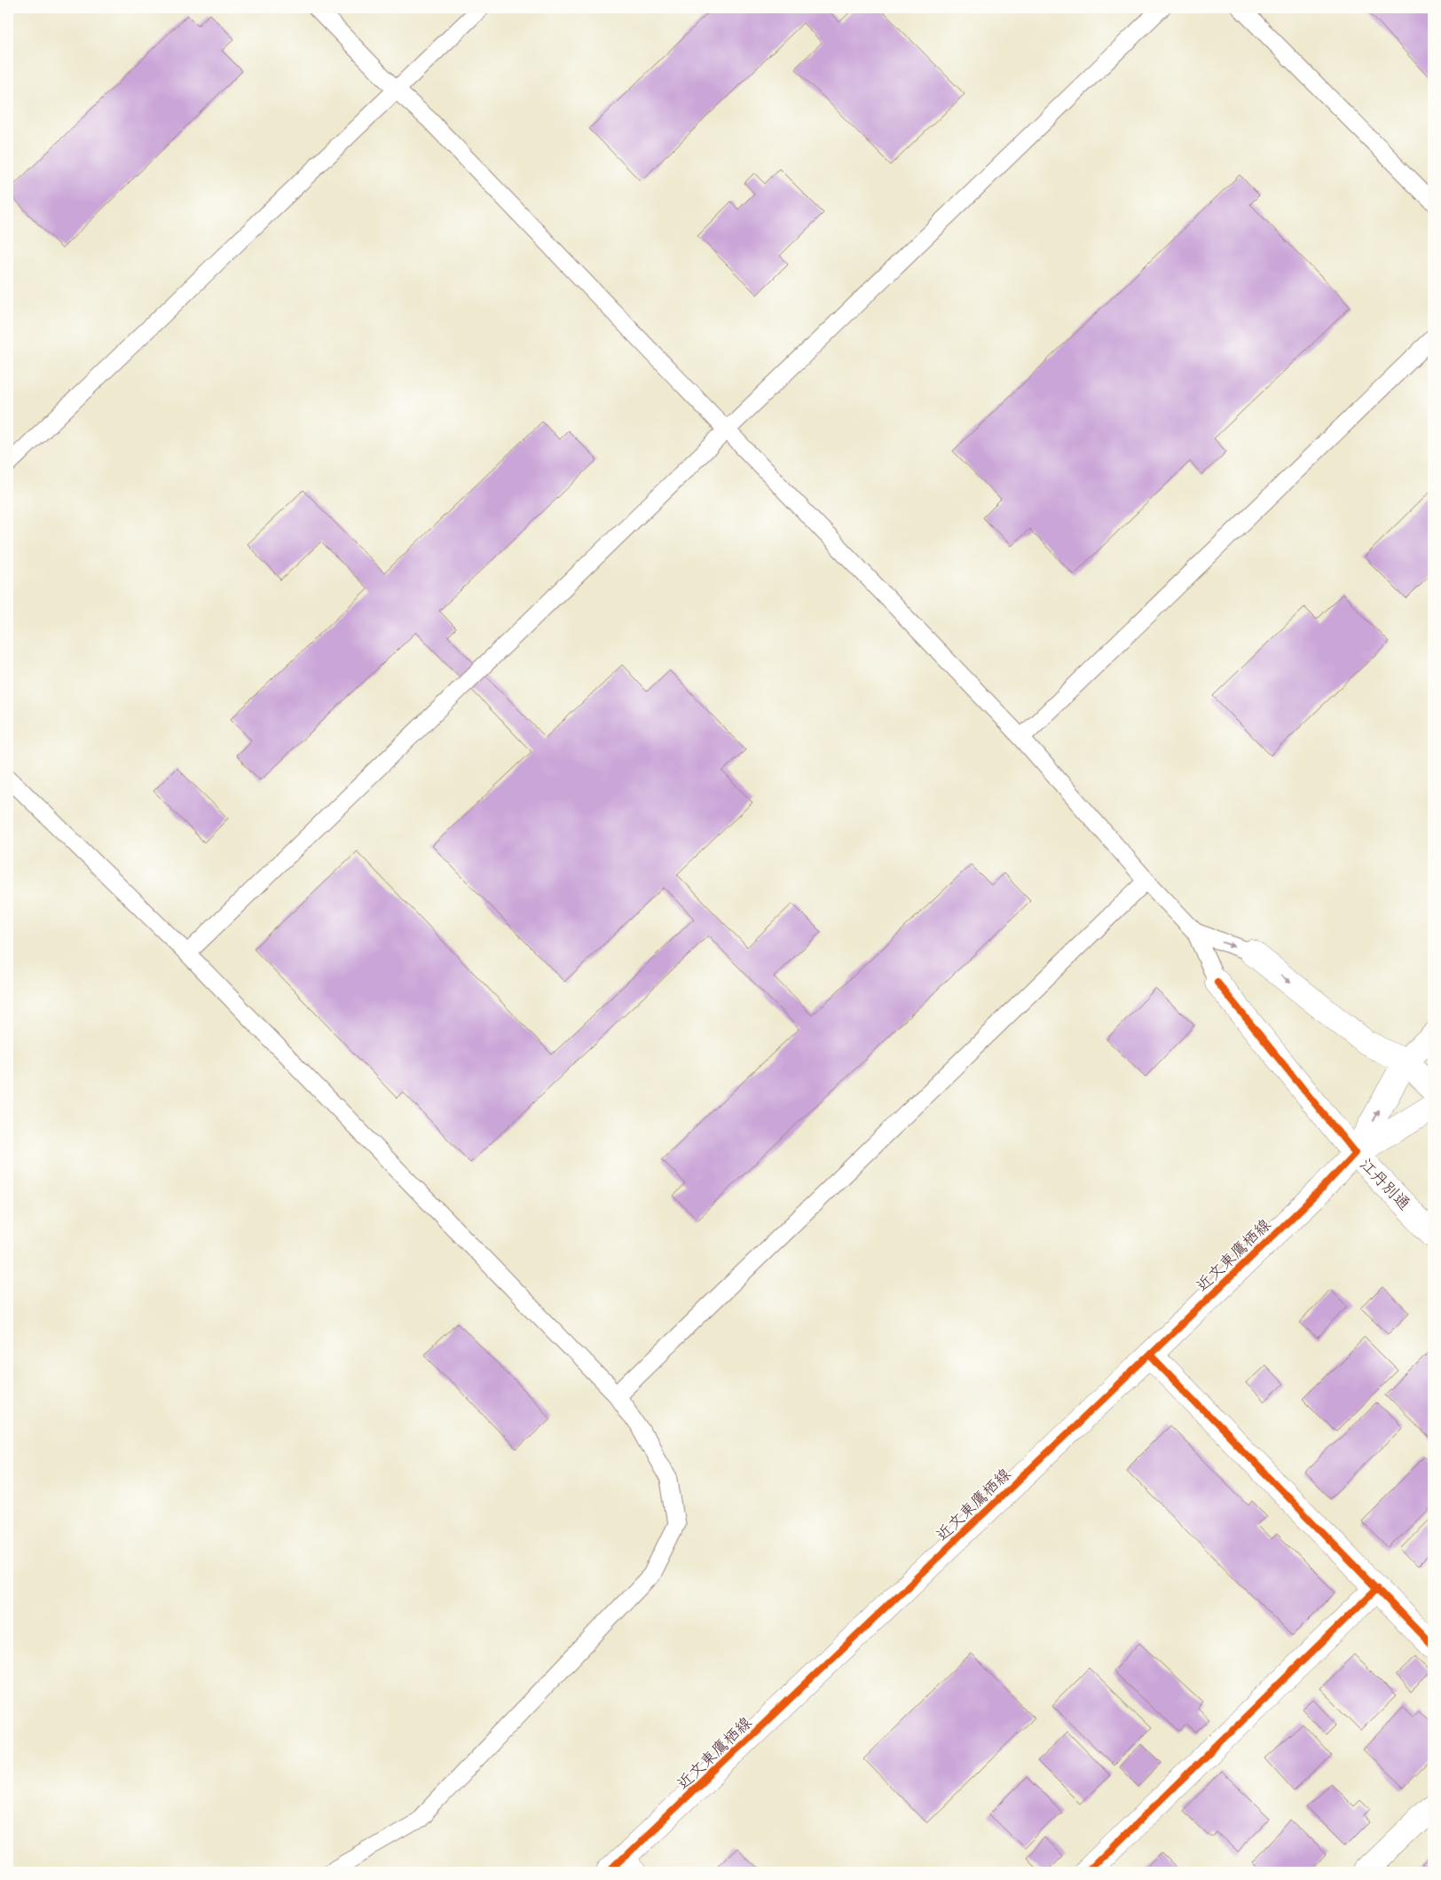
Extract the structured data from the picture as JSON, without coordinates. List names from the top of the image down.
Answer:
{
  "streets": {
    "street": ["江丹別通", "近文東鷹栖線"]
  },
  "crossings": [
    ["江丹別通", "近文東鷹栖線"]
  ]
}
